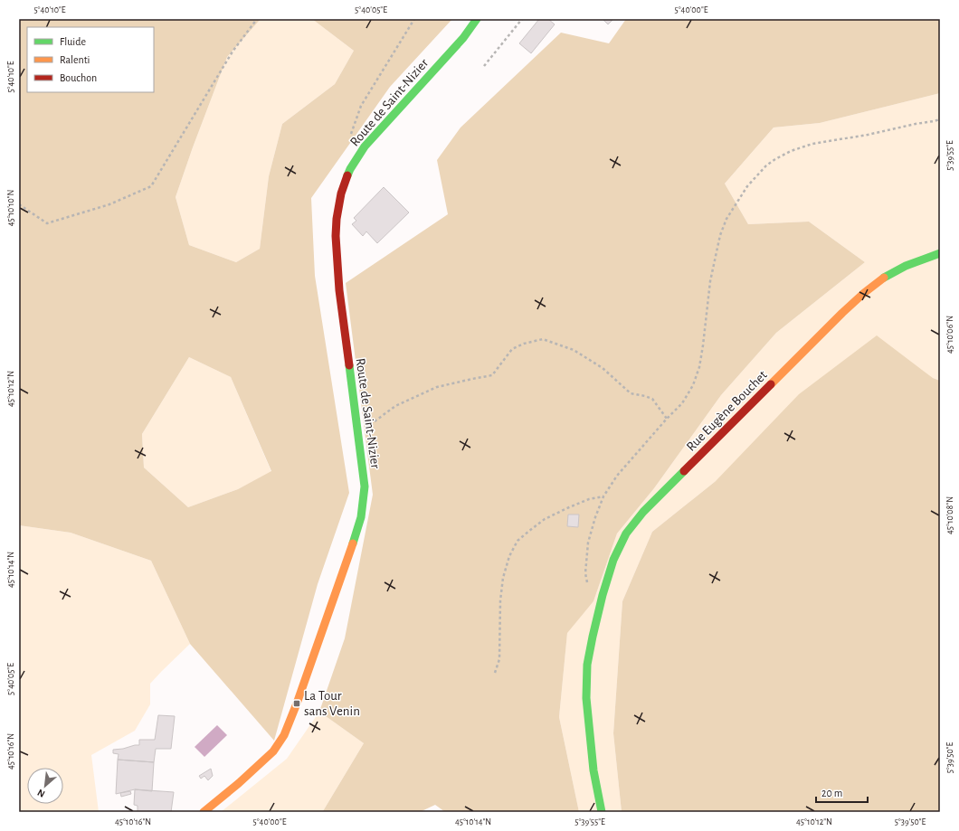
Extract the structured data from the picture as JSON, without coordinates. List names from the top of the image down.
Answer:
{
  "streets": {
    "main road": ["Route de Saint-Nizier", "Rue Eugène Bouchet"]
  },
  "places": {
    "transit": ["La Tour sans Venin"]
  },
  "legend": ["Fluide", "Ralenti", "Bouchon"],
  "scale_bar": "20 m",
  "north": "bottom left",
  "coordinates": [
    "5°40'10\"E",
    "5°40'05\"E",
    "5°40'00\"E",
    "5°39'55\"E",
    "45°10'10\"N",
    "45°10'06\"N",
    "45°10'12\"N",
    "45°10'08\"N",
    "45°10'14\"N",
    "45°10'16\"N",
    "5°39'50\"E"
  ]
}
